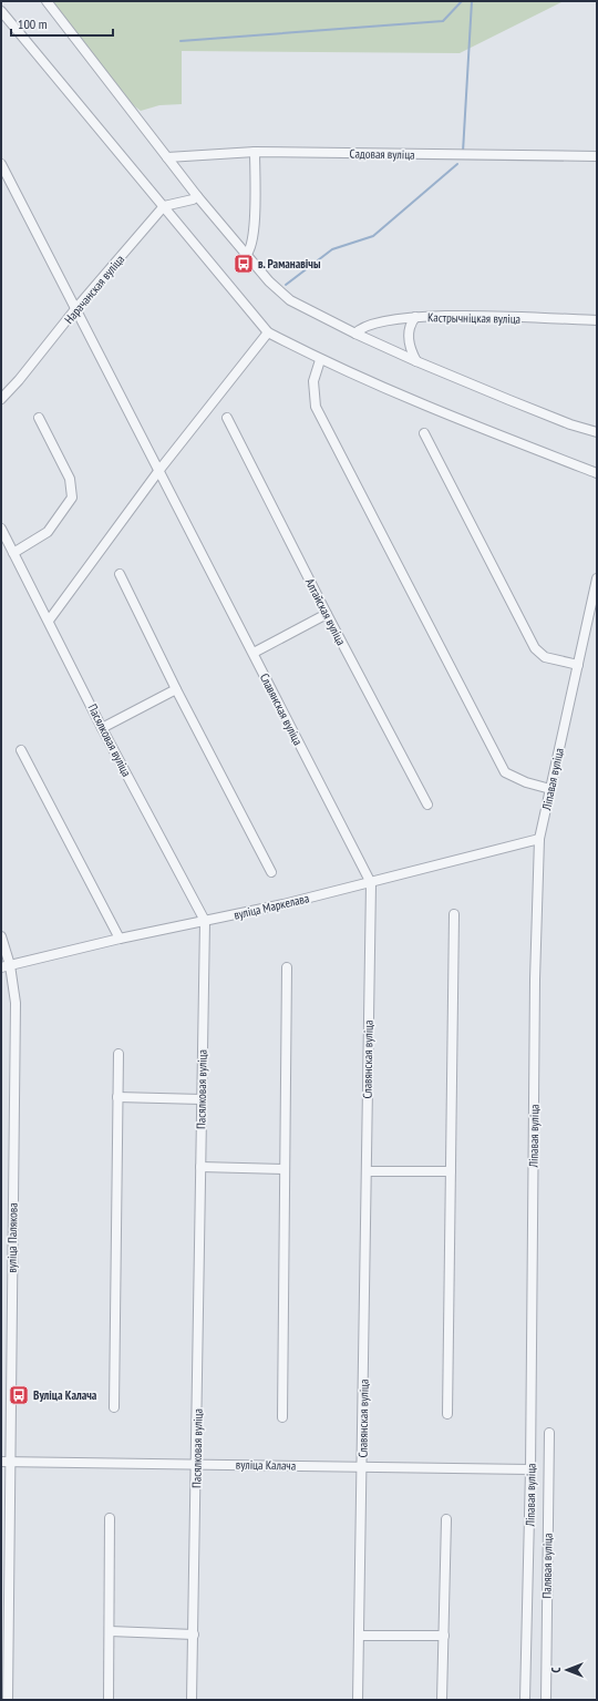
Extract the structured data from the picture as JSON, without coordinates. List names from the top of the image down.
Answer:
{
  "streets": {
    "street": [
      "Садовая вуліца",
      "Нарачанская вуліца",
      "Кастрычніцкая вуліца",
      "Алтайская вуліца",
      "Славянская вуліца",
      "Пасялковая вуліца",
      "Ліпавая вуліца",
      "вуліца Маркелава",
      "вуліца Палякова",
      "вуліца Калача",
      "Палявая вуліца"
    ]
  },
  "crossings": [
    ["Нарачанская вуліца", "Славянская вуліца"],
    ["Славянская вуліца", "вуліца Маркелава"],
    ["Славянская вуліца", "вуліца Калача"],
    ["Пасялковая вуліца", "вуліца Маркелава"],
    ["Пасялковая вуліца", "вуліца Калача"],
    ["Ліпавая вуліца", "вуліца Маркелава"],
    ["Ліпавая вуліца", "вуліца Калача"],
    ["вуліца Маркелава", "вуліца Палякова"],
    ["вуліца Палякова", "вуліца Калача"]
  ],
  "places": {
    "bus stop": ["в. Раманавічы", "Вуліца Калача"]
  },
  "scale_bar": "100 m",
  "north": "left"
}
